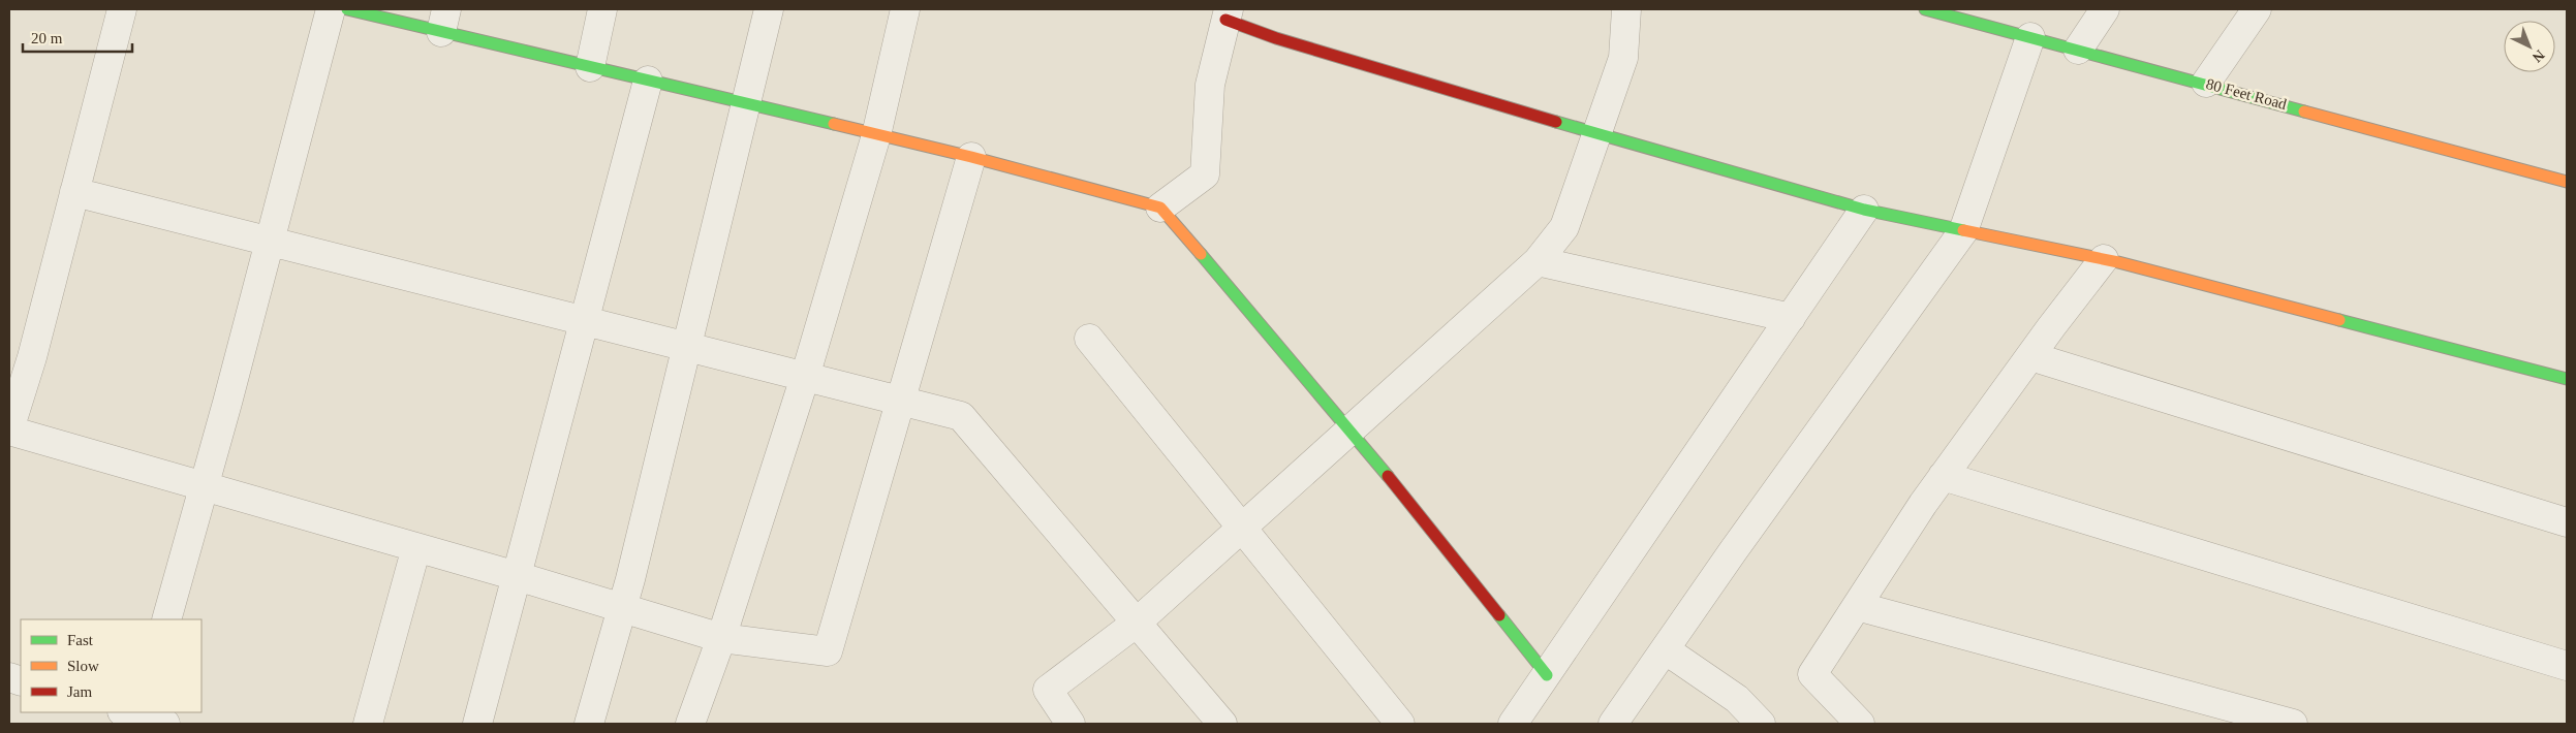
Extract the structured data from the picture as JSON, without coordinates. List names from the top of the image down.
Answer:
{
  "streets": {
    "street": ["80 Feet Road"]
  },
  "legend": ["Fast", "Slow", "Jam"],
  "scale_bar": "20 m",
  "north": "bottom right"
}
